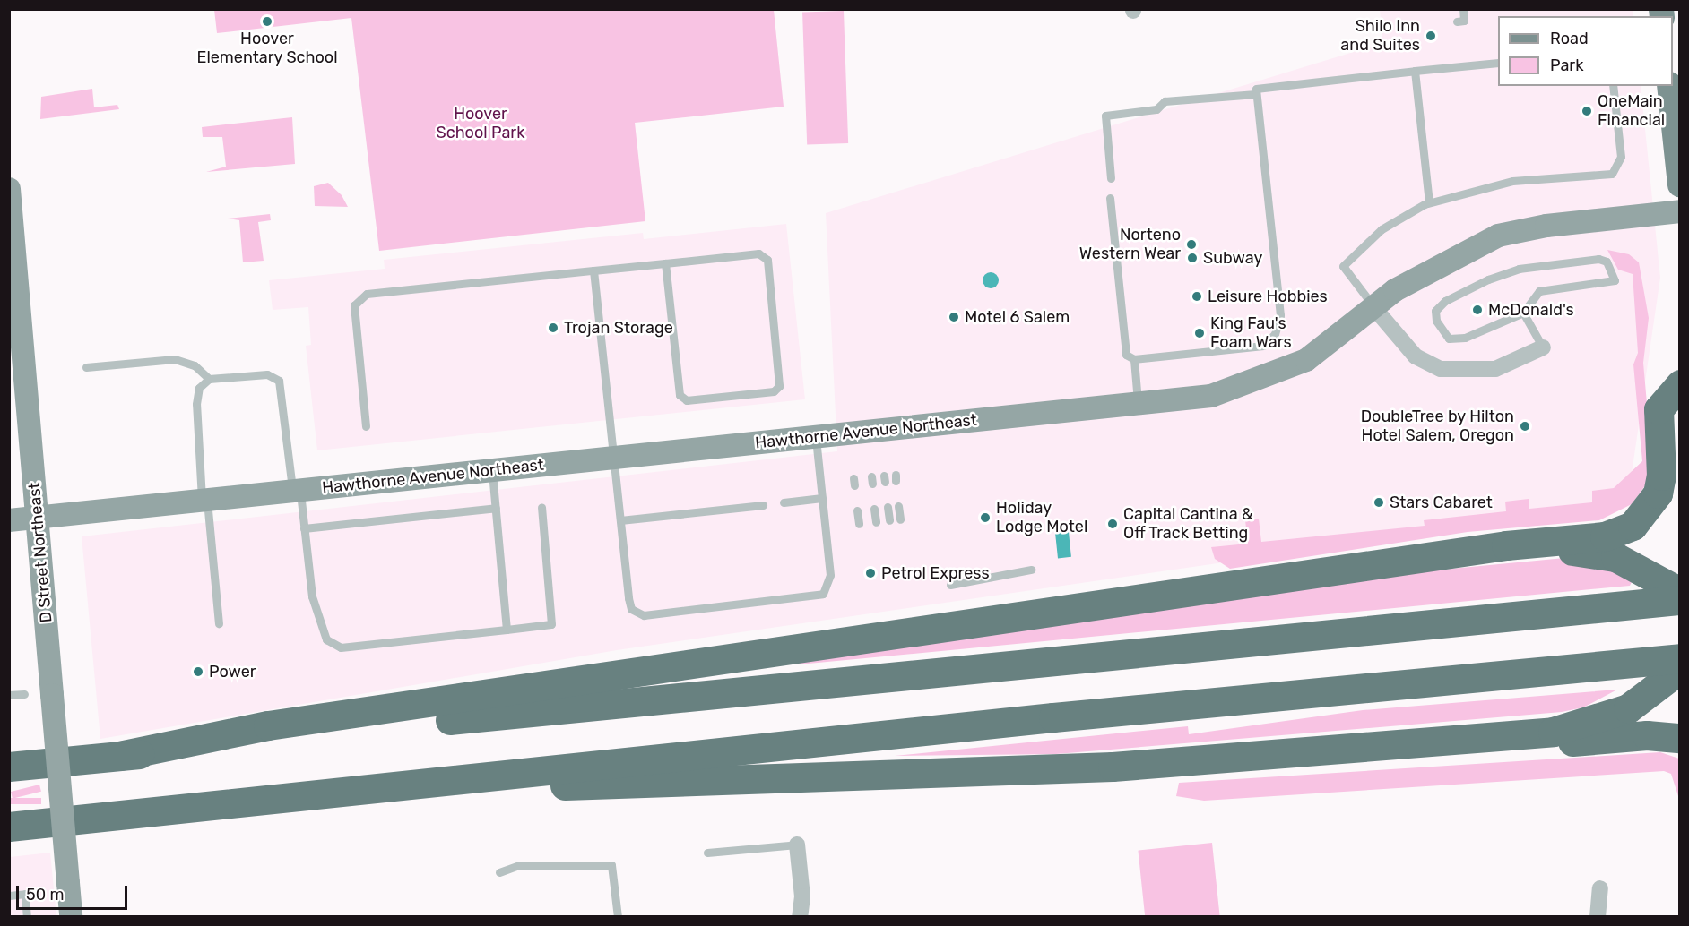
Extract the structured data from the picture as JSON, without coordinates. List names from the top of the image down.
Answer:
{
  "streets": {
    "main road": ["Hawthorne Avenue Northeast", "D Street Northeast"]
  },
  "crossings": [
    ["Hawthorne Avenue Northeast", "D Street Northeast"]
  ],
  "parks": ["Hoover School Park"],
  "places": [
    "Hoover Elementary School",
    "Shilo Inn and Suites",
    "OneMain Financial",
    "Norteno Western Wear",
    "Subway",
    "Leisure Hobbies",
    "McDonald's",
    "Motel 6 Salem",
    "Trojan Storage",
    "King Fau's Foam Wars",
    "DoubleTree by Hilton Hotel Salem, Oregon",
    "Stars Cabaret",
    "Holiday Lodge Motel",
    "Capital Cantina & Off Track Betting",
    "Petrol Express",
    "Power"
  ],
  "legend": ["Road", "Park"],
  "scale_bar": "50 m"
}
